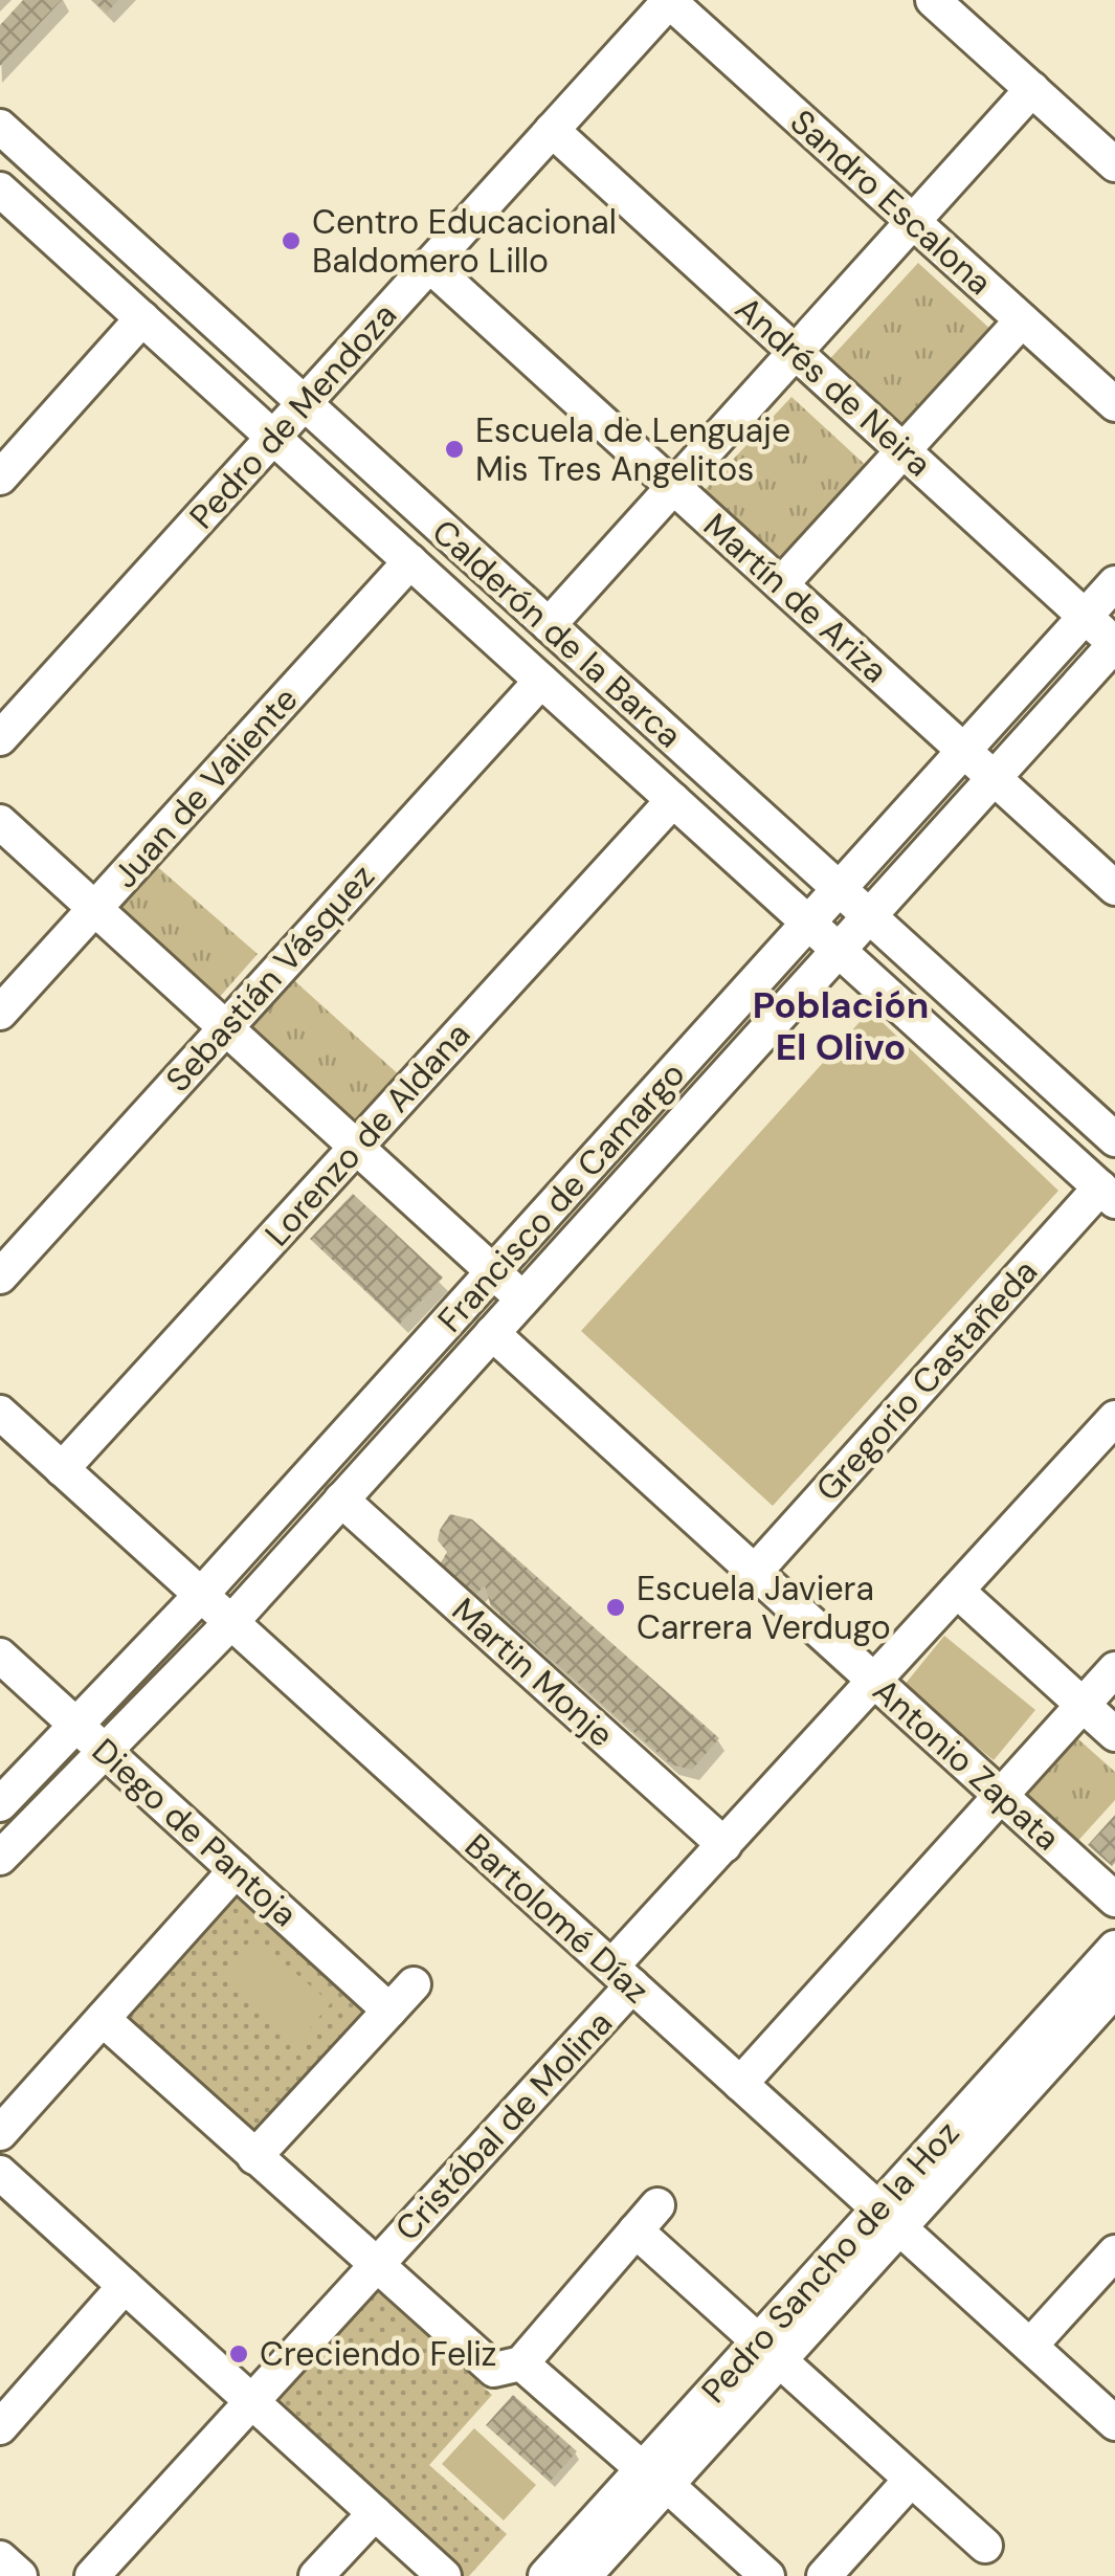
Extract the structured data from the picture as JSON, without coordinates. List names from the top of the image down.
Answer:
{
  "streets": {
    "street": [
      "Sandro Escalona",
      "Andrés de Neira",
      "Pedro de Mendoza",
      "Martín de Ariza",
      "Calderón de la Barca",
      "Juan de Valiente",
      "Sebastián Vásquez",
      "Lorenzo de Aldana",
      "Francisco de Camargo",
      "Gregorio Castañeda",
      "Martin Monje",
      "Antonio Zapata",
      "Diego de Pantoja",
      "Bartolomé Díaz",
      "Cristóbal de Molina",
      "Pedro Sancho de la Hoz"
    ]
  },
  "crossings": [
    ["Sandro Escalona", "Pedro de Mendoza"],
    ["Andrés de Neira", "Pedro de Mendoza"],
    ["Andrés de Neira", "Francisco de Camargo"],
    ["Pedro de Mendoza", "Martín de Ariza"],
    ["Pedro de Mendoza", "Calderón de la Barca"],
    ["Martín de Ariza", "Francisco de Camargo"],
    ["Calderón de la Barca", "Juan de Valiente"],
    ["Calderón de la Barca", "Sebastián Vásquez"],
    ["Calderón de la Barca", "Lorenzo de Aldana"],
    ["Calderón de la Barca", "Francisco de Camargo"],
    ["Calderón de la Barca", "Gregorio Castañeda"],
    ["Lorenzo de Aldana", "Bartolomé Díaz"],
    ["Francisco de Camargo", "Martin Monje"],
    ["Francisco de Camargo", "Antonio Zapata"],
    ["Francisco de Camargo", "Diego de Pantoja"],
    ["Francisco de Camargo", "Bartolomé Díaz"],
    ["Gregorio Castañeda", "Antonio Zapata"],
    ["Martin Monje", "Cristóbal de Molina"],
    ["Antonio Zapata", "Cristóbal de Molina"],
    ["Bartolomé Díaz", "Cristóbal de Molina"],
    ["Bartolomé Díaz", "Pedro Sancho de la Hoz"]
  ],
  "districts": ["Población El Olivo"],
  "places": [
    "Centro Educacional Baldomero Lillo",
    "Escuela de Lenguaje Mis Tres Angelitos",
    "Escuela Javiera Carrera Verdugo",
    "Creciendo Feliz"
  ]
}
